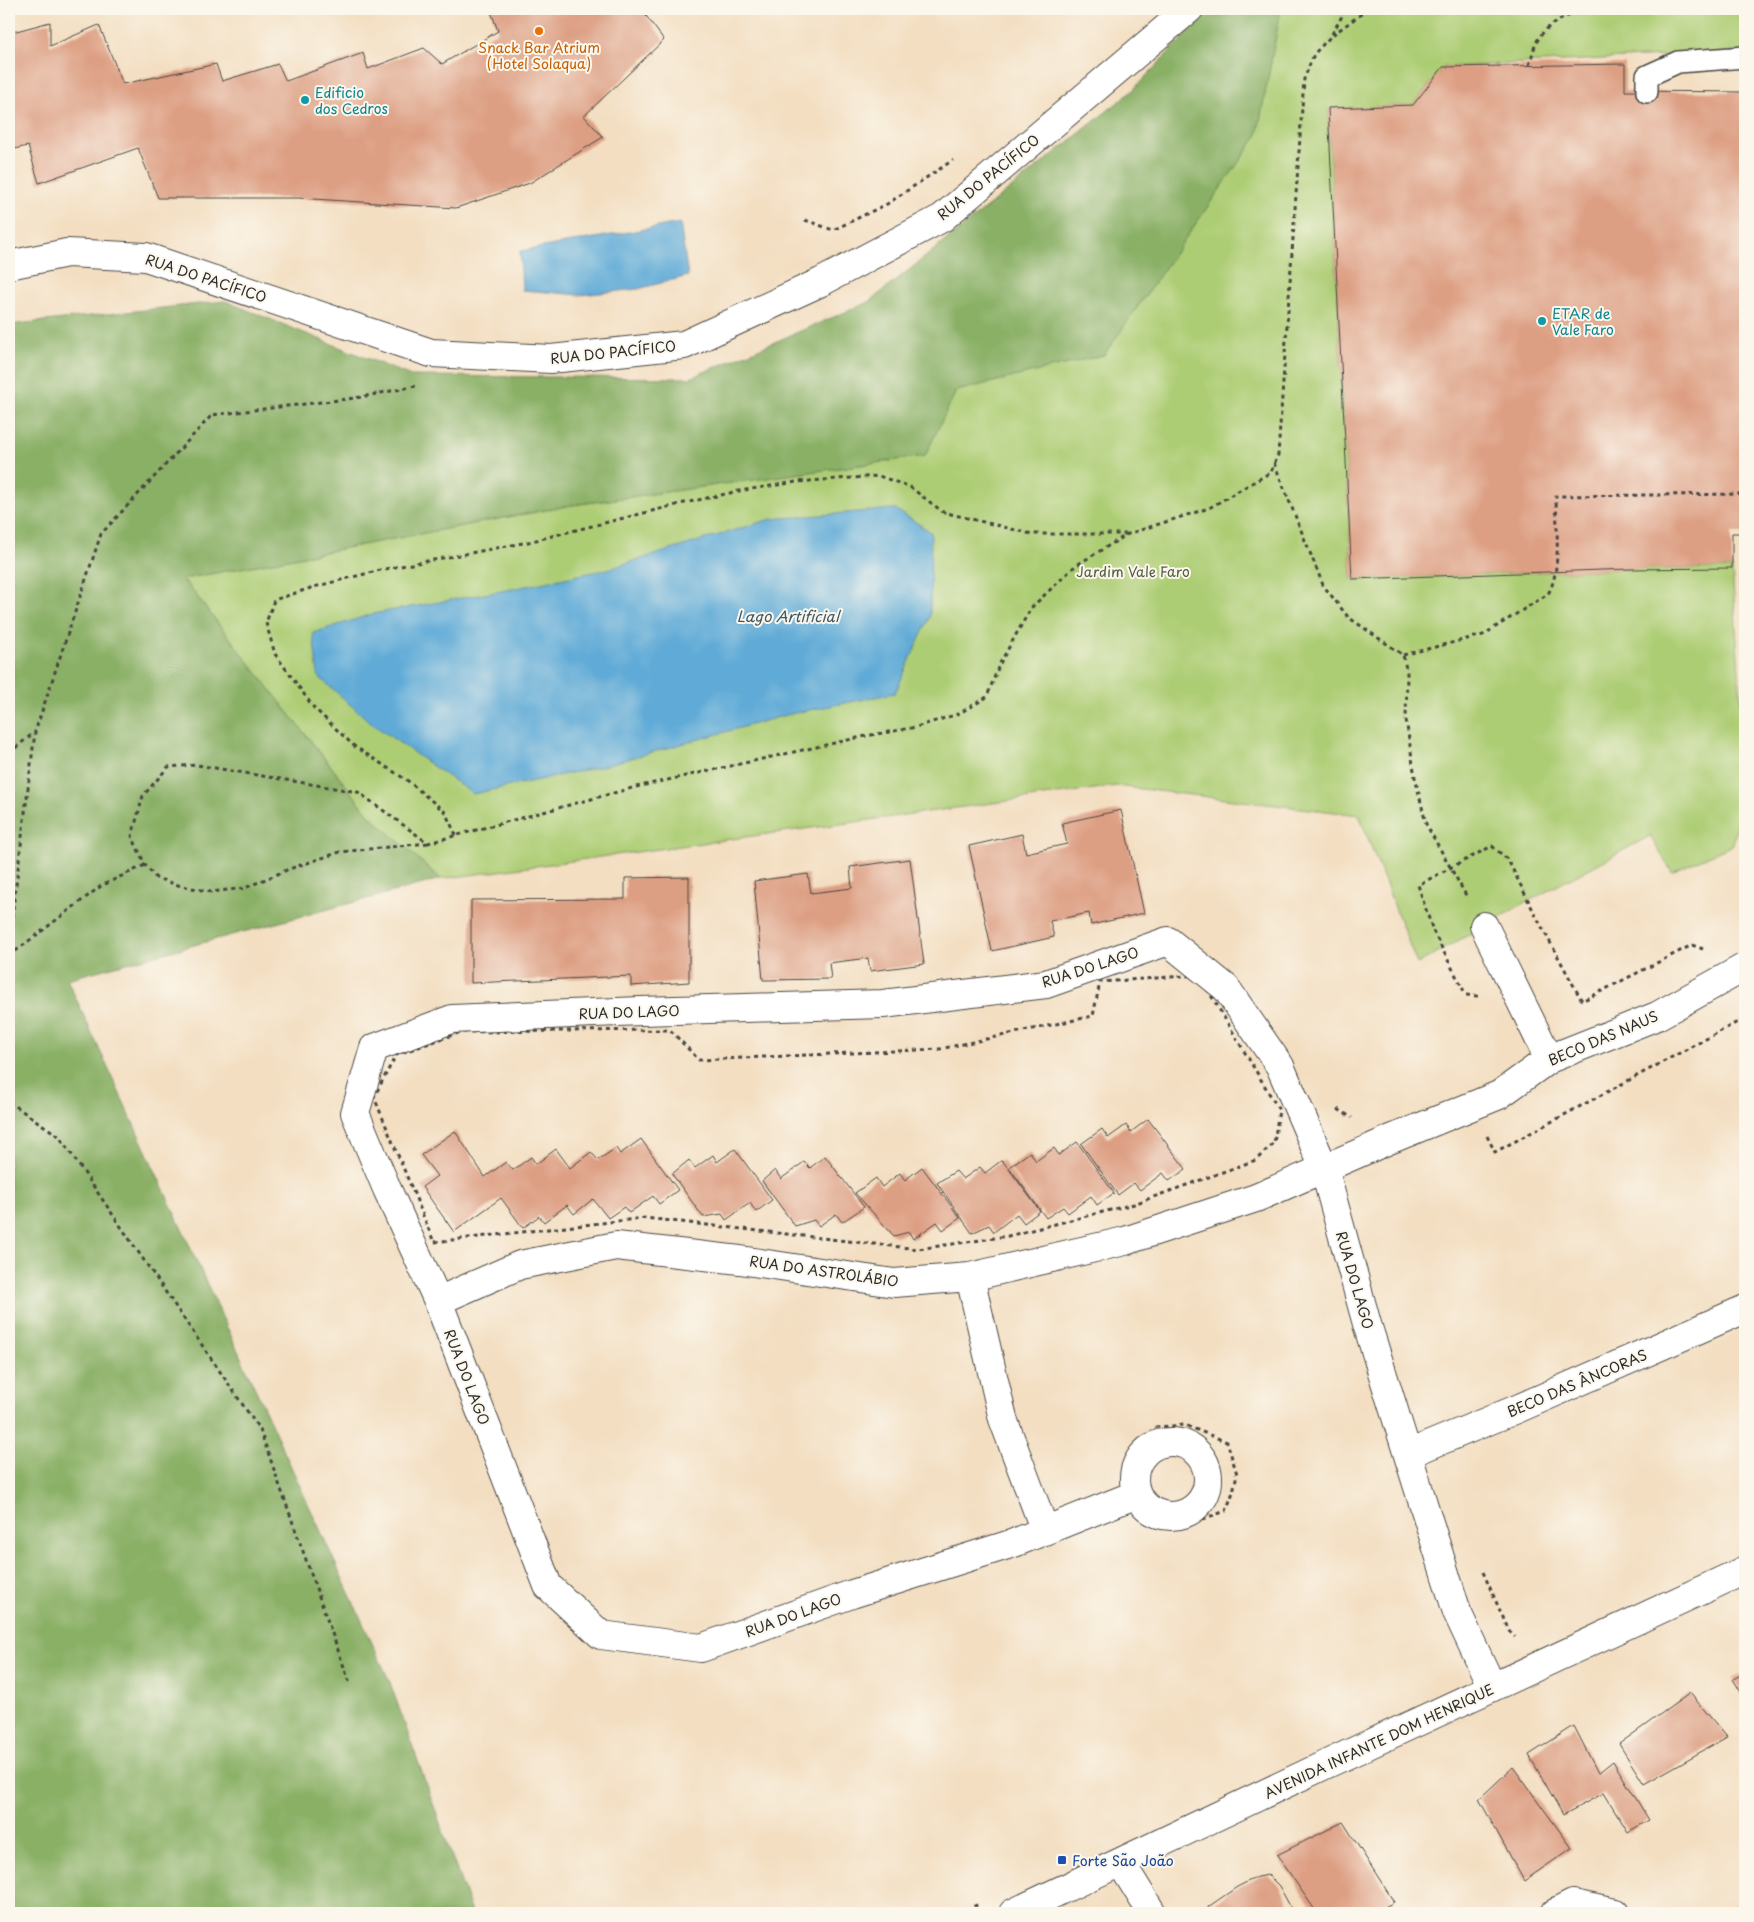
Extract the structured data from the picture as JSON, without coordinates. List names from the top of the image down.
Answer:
{
  "streets": {
    "street": [
      "RUA DO PACÍFICO",
      "RUA DO LAGO",
      "BECO DAS NAUS",
      "RUA DO ASTROLÁBIO",
      "BECO DAS ÂNCORAS",
      "AVENIDA INFANTE DOM HENRIQUE"
    ]
  },
  "crossings": [
    ["RUA DO LAGO", "BECO DAS NAUS"],
    ["RUA DO LAGO", "RUA DO ASTROLÁBIO"],
    ["RUA DO LAGO", "BECO DAS ÂNCORAS"],
    ["RUA DO LAGO", "AVENIDA INFANTE DOM HENRIQUE"],
    ["BECO DAS NAUS", "RUA DO ASTROLÁBIO"]
  ],
  "water": ["Lago Artificial"],
  "parks": ["Jardim Vale Faro"],
  "places": {
    "other": ["Snack Bar Atrium (Hotel Solaqua)", "Edificio dos Cedros", "ETAR de Vale Faro"],
    "transit": ["Forte São João"]
  }
}
